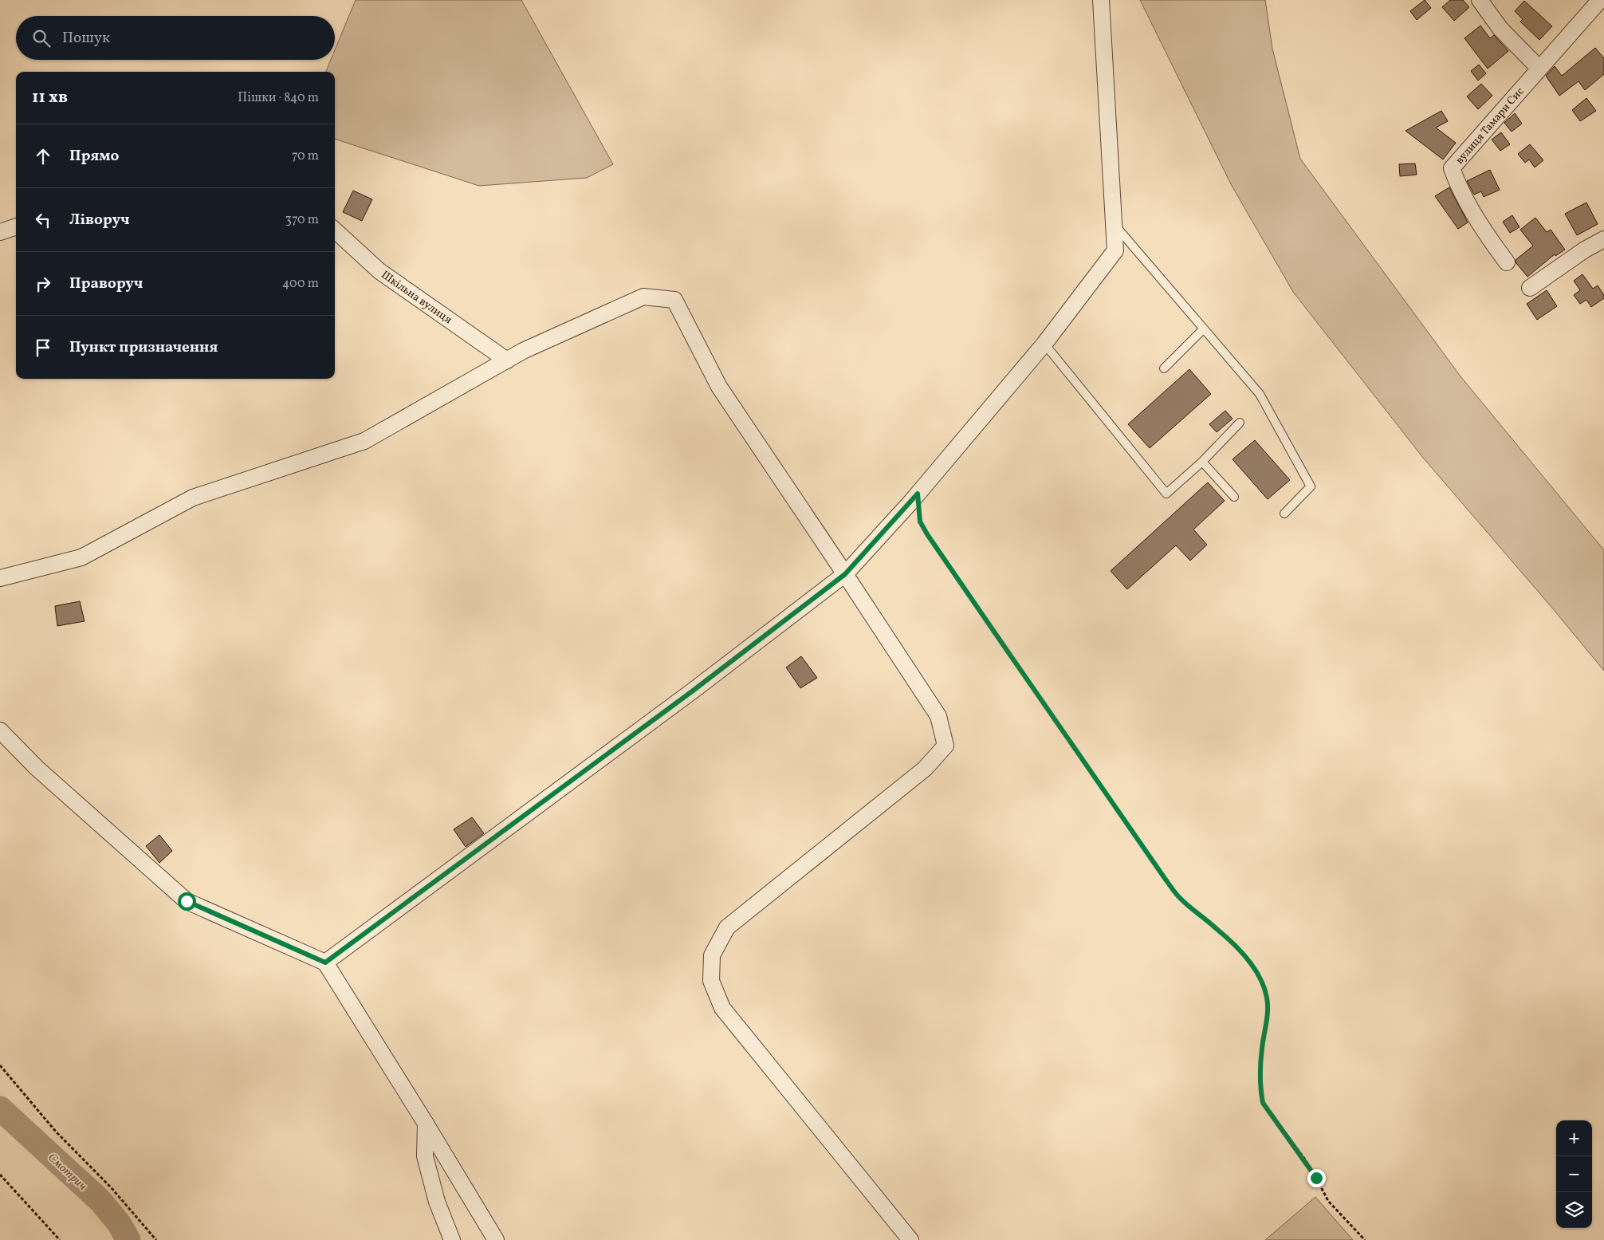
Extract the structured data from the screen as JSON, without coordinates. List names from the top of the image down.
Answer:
{
  "streets": {
    "street": ["вулиця Тамари Сис", "Шкільна вулиця"]
  },
  "water": ["Смотрич"],
  "page": {
    "search": "Пошук",
    "heading": ["11 хв", "Пішки · 840 m"],
    "list": [
      ["Прямо", "70 m"],
      ["Ліворуч", "370 m"],
      ["Праворуч", "400 m"],
      "Пункт призначення"
    ],
    "map_buttons": ["+", "−"]
  }
}
